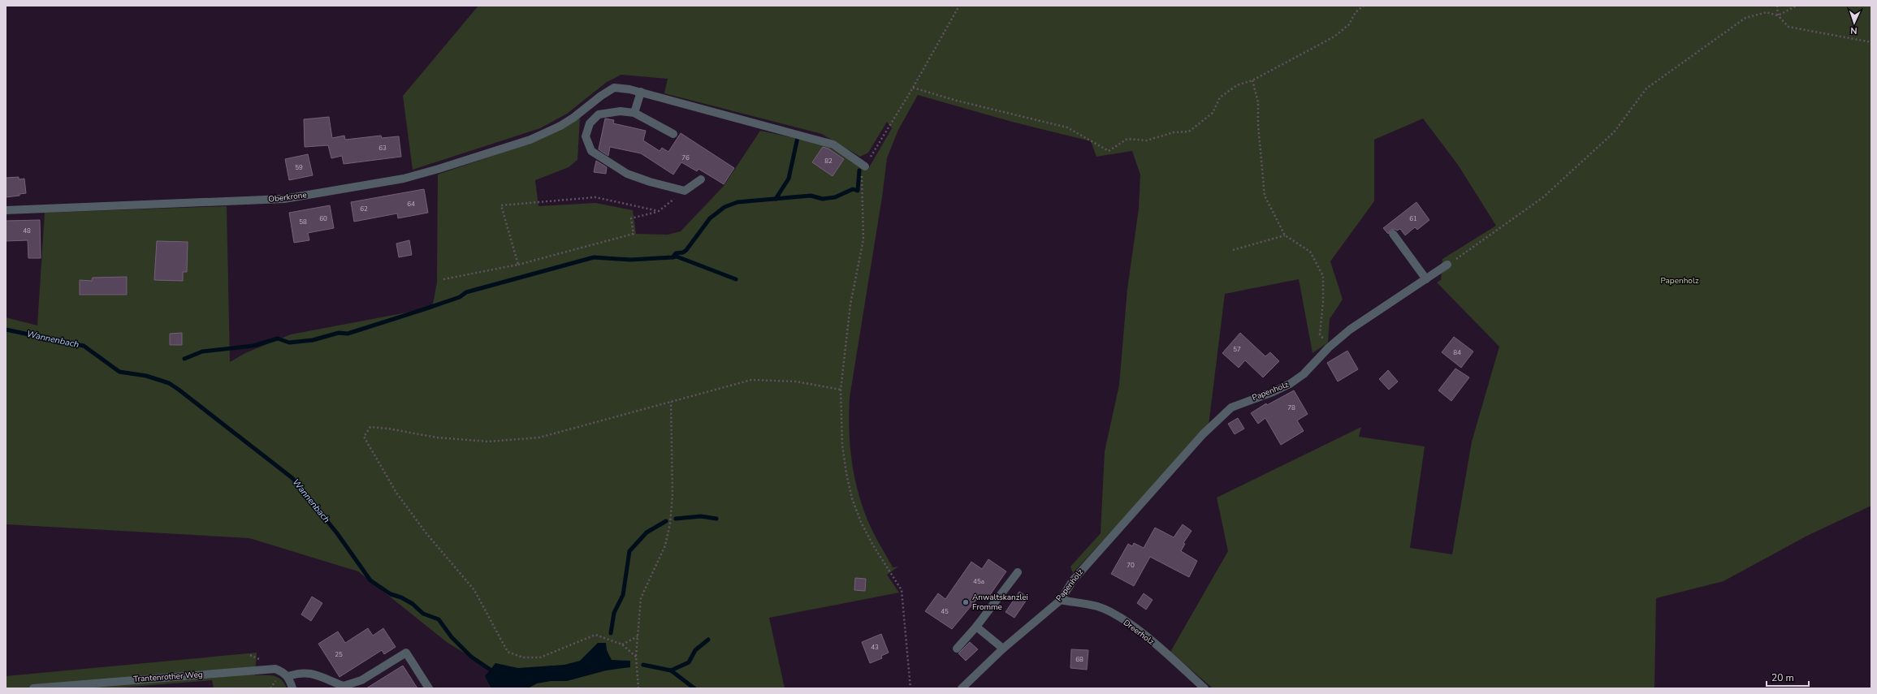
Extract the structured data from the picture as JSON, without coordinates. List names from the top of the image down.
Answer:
{
  "streets": {
    "street": [
      "Oberkrone",
      "Papenholz",
      "Dreerholz",
      "Trantenrother Weg"
    ]
  },
  "crossings": [
    ["Papenholz", "Dreerholz"]
  ],
  "water": ["Wannenbach"],
  "parks": ["Papenholz"],
  "places": ["Anwaltskanzlei Fromme"],
  "house_numbers": [
    "63",
    "76",
    "82",
    "59",
    "64",
    "62",
    "60",
    "61",
    "58",
    "48",
    "57",
    "84",
    "78",
    "70",
    "45a",
    "45",
    "43",
    "25",
    "68"
  ],
  "scale_bar": "20 m",
  "north": "bottom"
}
